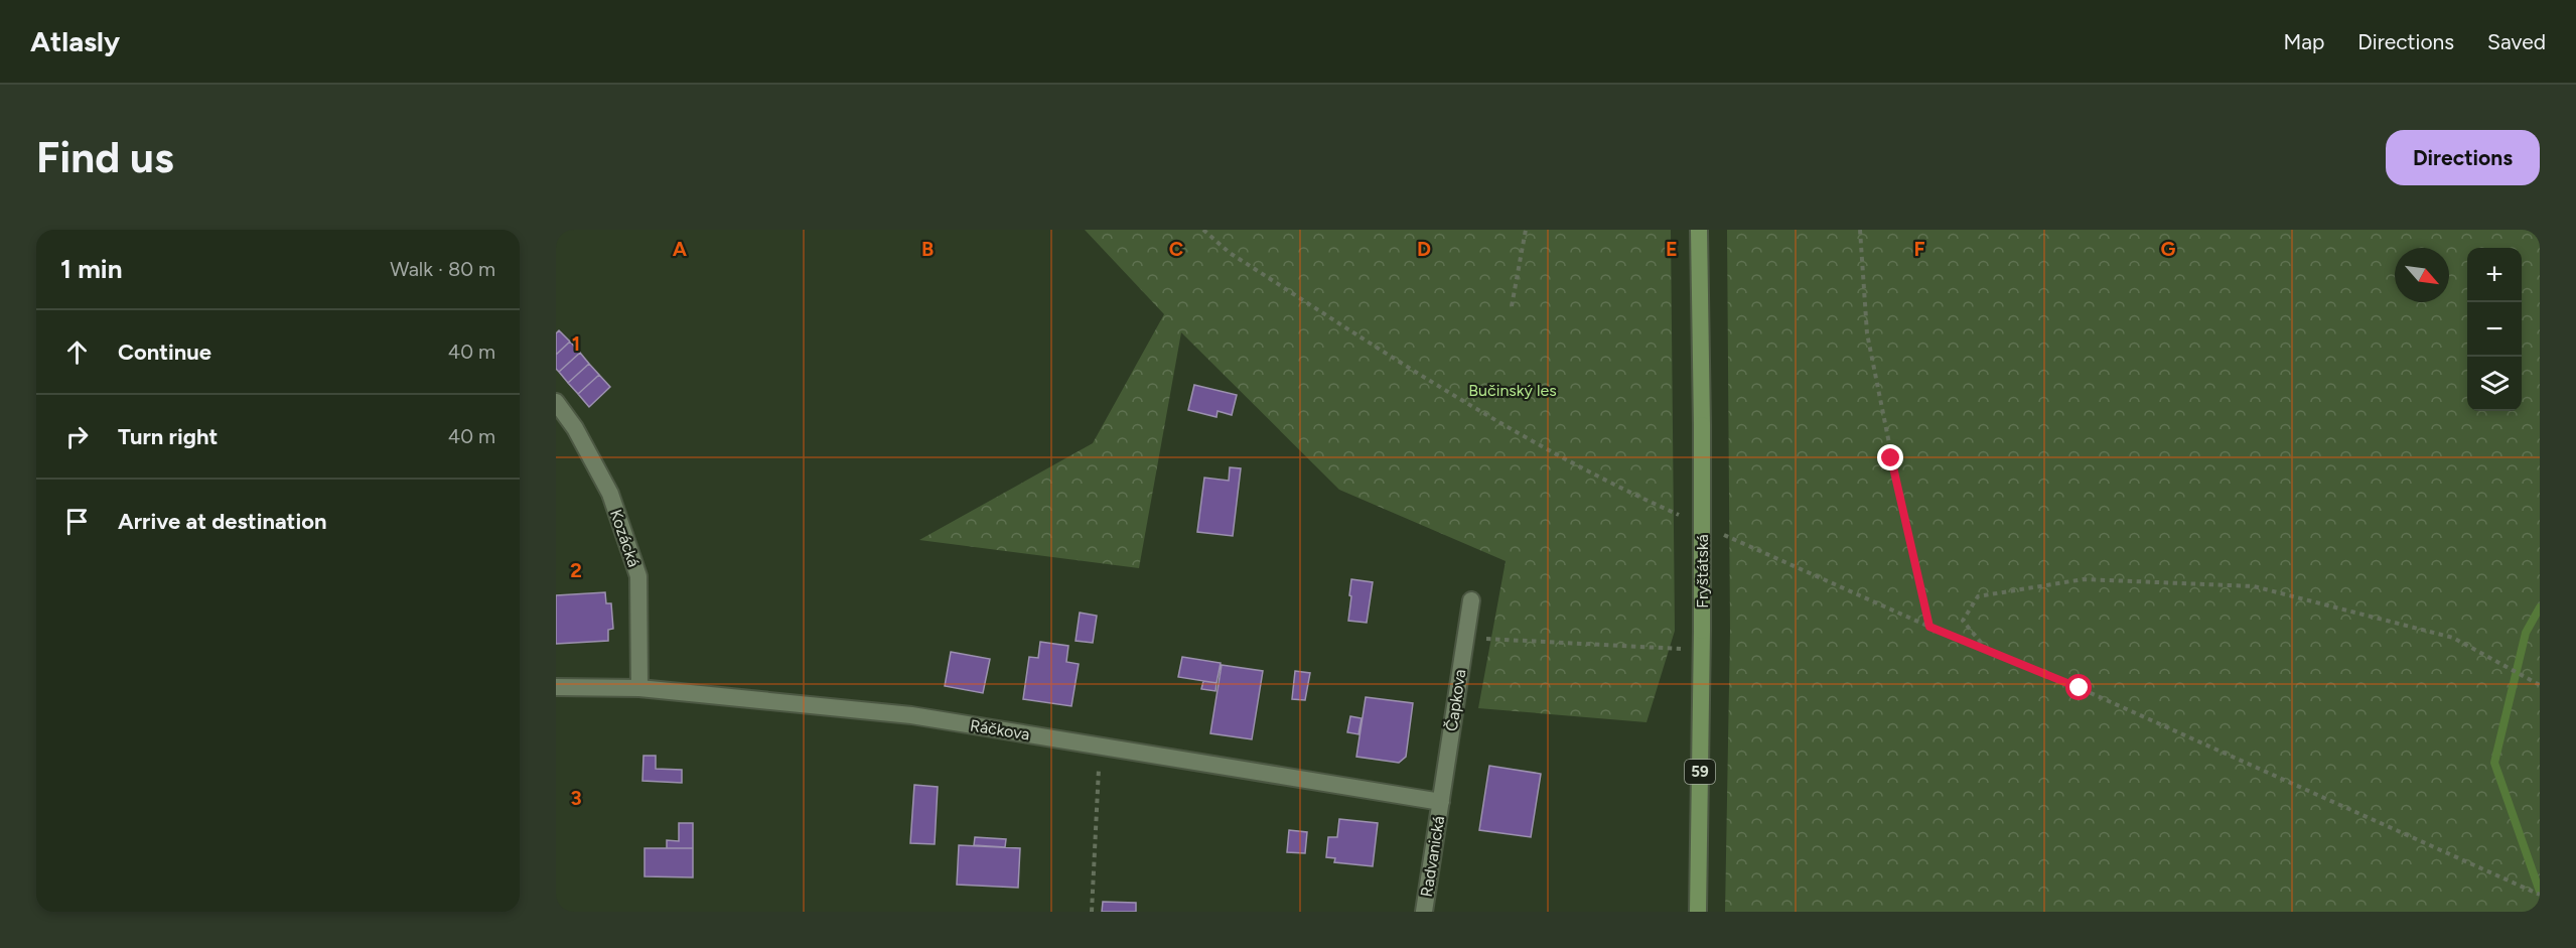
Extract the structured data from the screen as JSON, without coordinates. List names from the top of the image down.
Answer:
{
  "streets": {
    "main road": ["Fryštátská", "59"],
    "street": [
      "Kozácká",
      "Čapkova",
      "Ráčkova",
      "Radvanická"
    ]
  },
  "crossings": [
    ["Kozácká", "Ráčkova"],
    ["Čapkova", "Ráčkova"],
    ["Čapkova", "Radvanická"],
    ["Ráčkova", "Radvanická"]
  ],
  "parks": ["Bučinský les"],
  "north": "bottom right",
  "page": {
    "header": "Atlasly",
    "nav": ["Map", "Directions", "Saved"],
    "buttons": "Directions",
    "title": "Find us",
    "heading": ["1 min", "Walk · 80 m"],
    "map_buttons": ["+", "−"],
    "list": [
      ["Continue", "40 m"],
      ["Turn right", "40 m"],
      "Arrive at destination"
    ]
  },
  "grid": {
    "columns": [
      "A",
      "B",
      "C",
      "D",
      "E",
      "F",
      "G"
    ],
    "rows": ["1", "2", "3"]
  }
}
